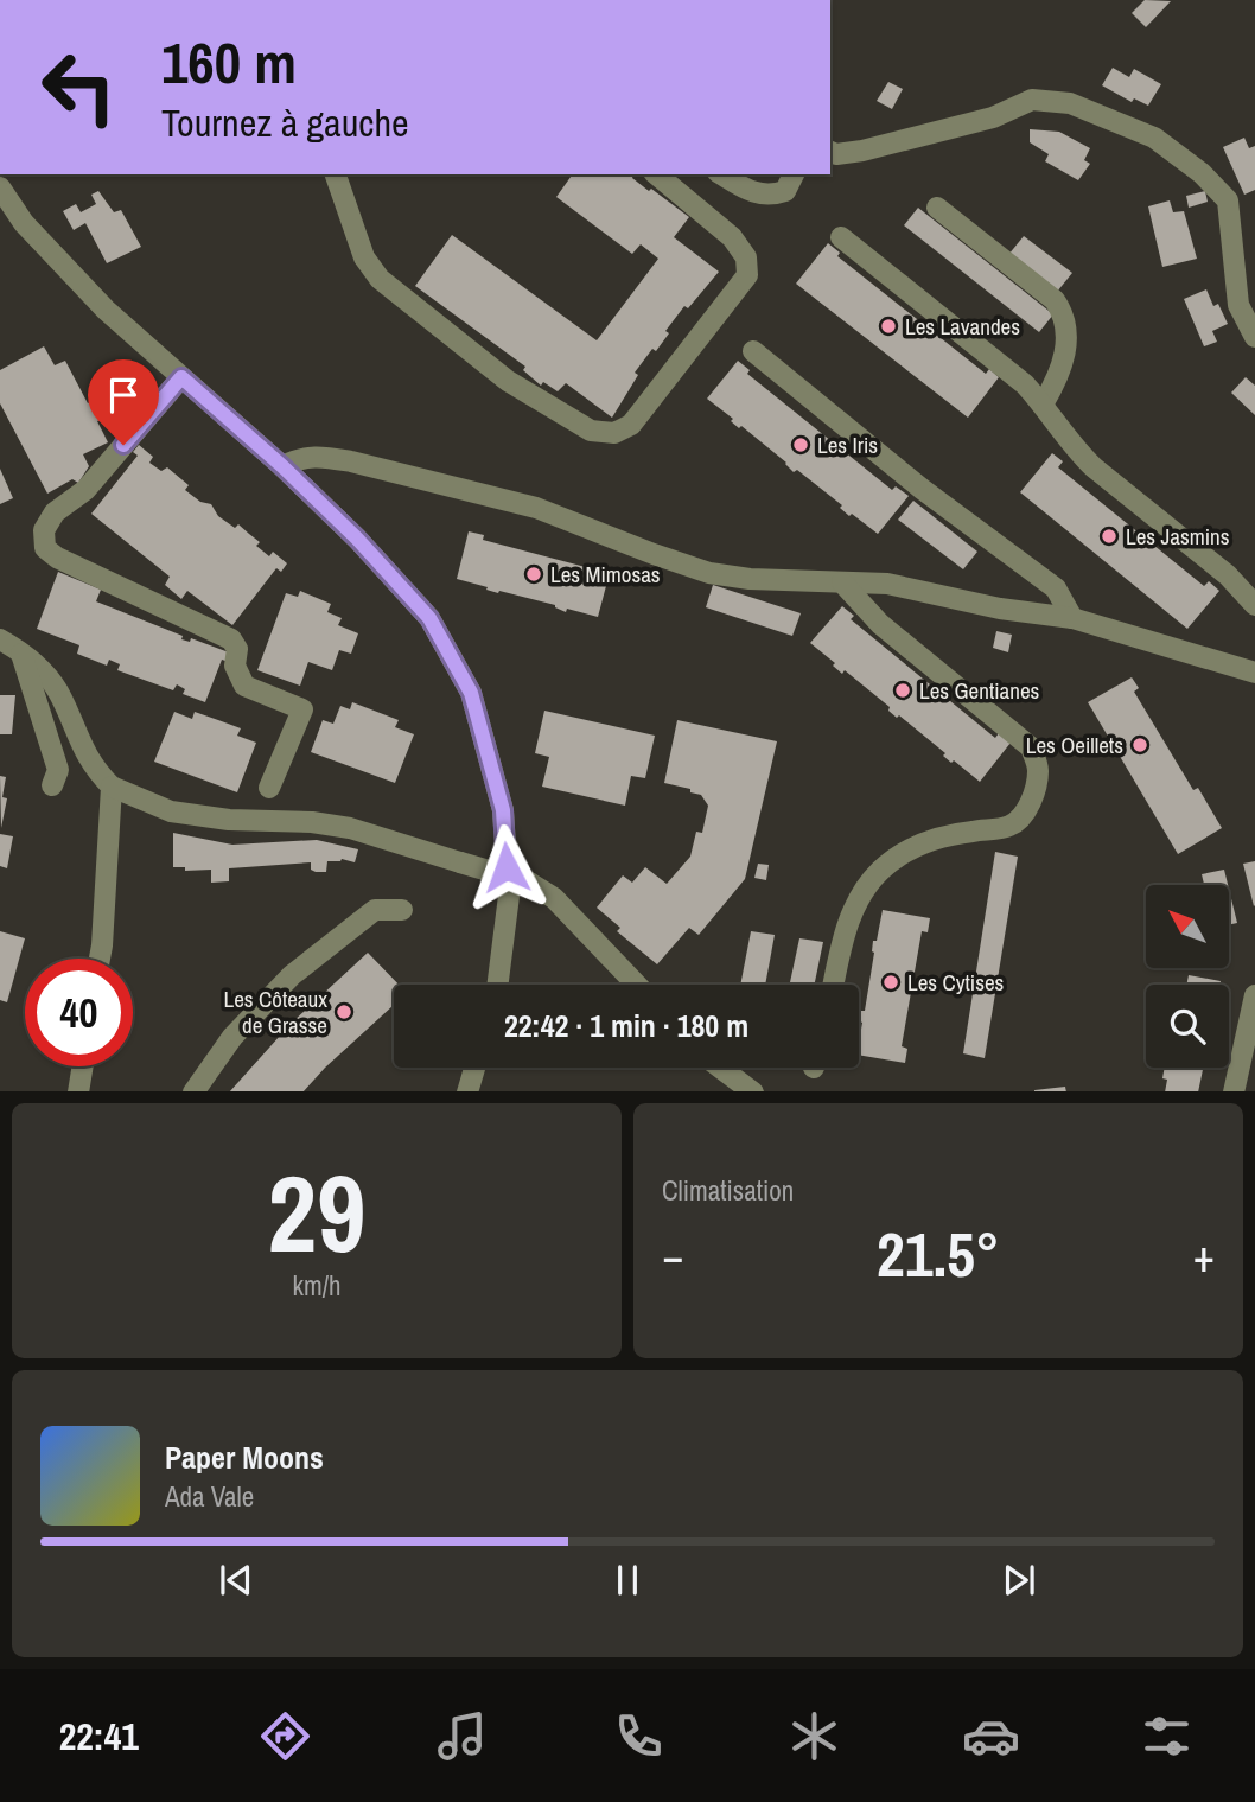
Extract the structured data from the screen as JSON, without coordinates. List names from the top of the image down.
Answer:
{
  "places": [
    "Les Lavandes",
    "Les Iris",
    "Les Jasmins",
    "Les Mimosas",
    "Les Gentianes",
    "Les Oeillets",
    "Les Cytises",
    "Les Côteaux de Grasse"
  ],
  "north": "top left",
  "page": {
    "turn": ["160 m", "Tournez à gauche"],
    "limit": "40",
    "trip": "22:42 · 1 min · 180 m",
    "tile": [
      ["29", "km/h"],
      "Climatisation"
    ],
    "heat": ["−", "21.5°", "+"],
    "song": ["Paper Moons", "Ada Vale"],
    "tabs": "22:41"
  }
}
